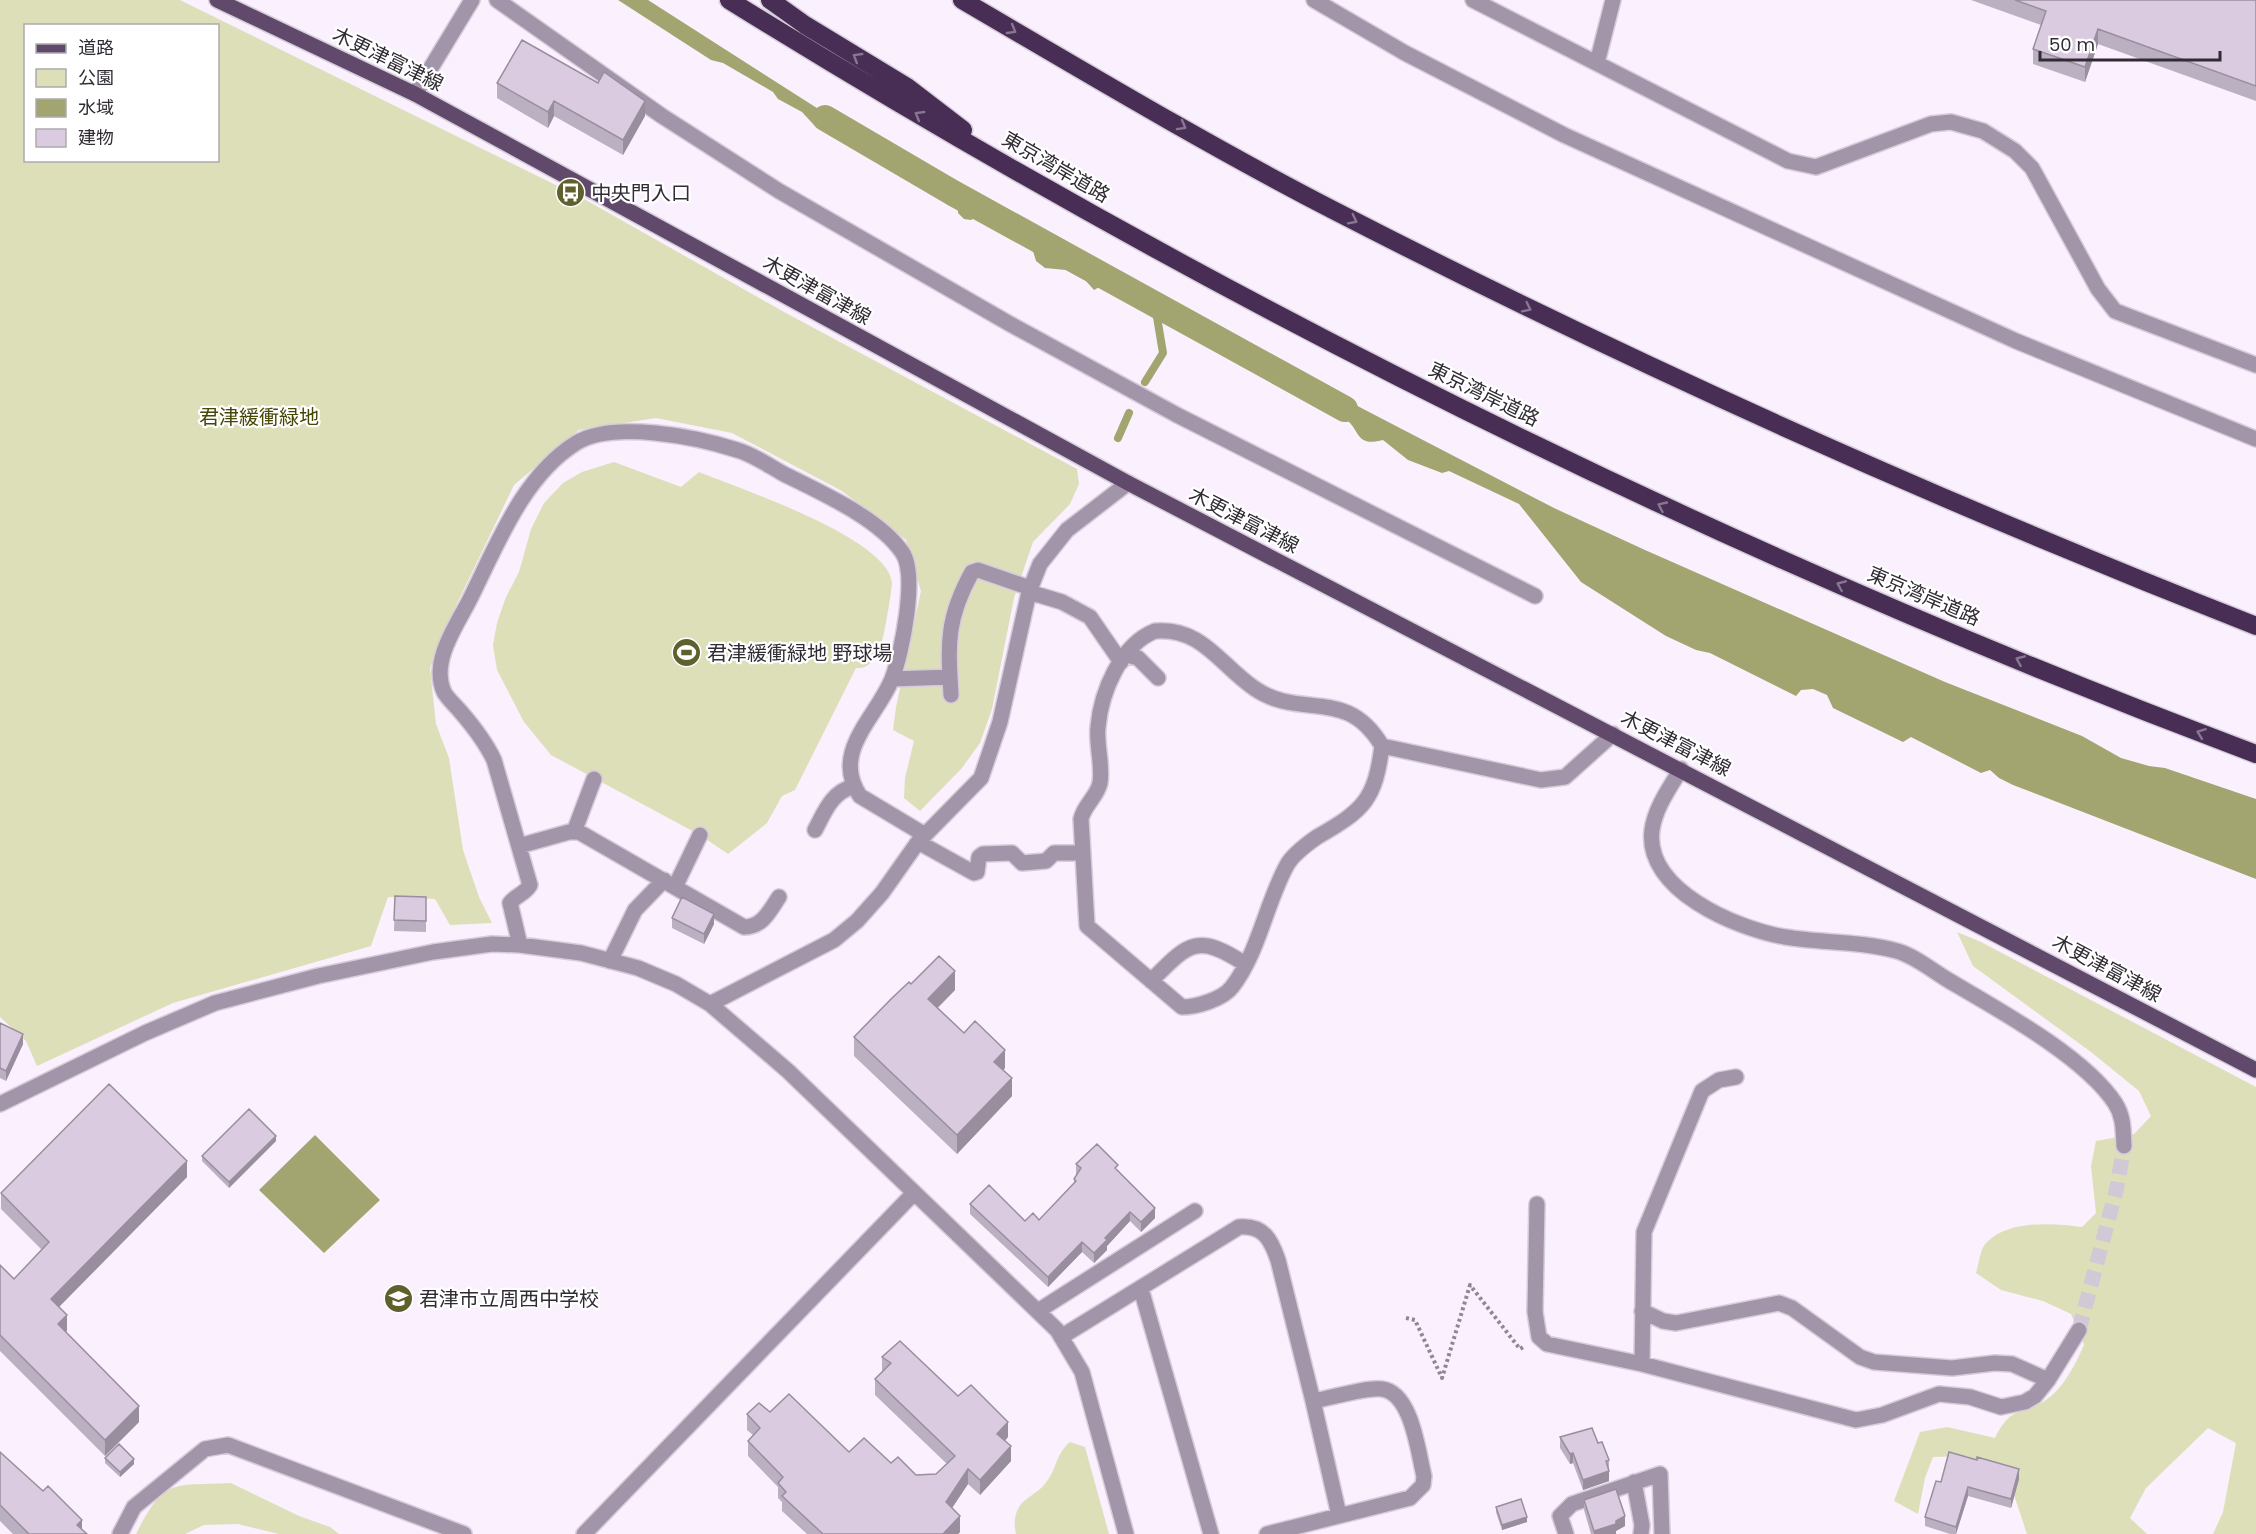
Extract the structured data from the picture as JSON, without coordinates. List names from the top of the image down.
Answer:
{
  "streets": {
    "highway": ["東京湾岸道路"],
    "main road": ["木更津富津線"]
  },
  "parks": ["君津緩衝緑地"],
  "places": {
    "bus stop": ["中央門入口"],
    "sports": ["君津緩衝緑地 野球場"],
    "school or university": ["君津市立周西中学校"]
  },
  "legend": [
    "道路",
    "公園",
    "水域",
    "建物"
  ],
  "scale_bar": "50 m"
}
